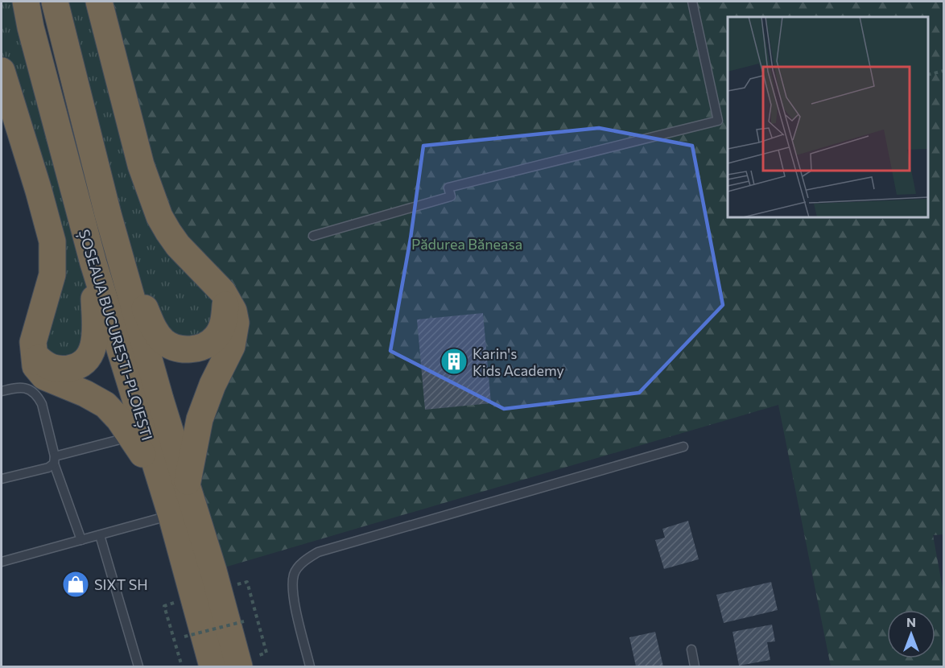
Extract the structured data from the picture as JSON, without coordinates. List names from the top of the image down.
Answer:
{
  "streets": {
    "highway": ["ȘOSEAUA BUCUREȘTI-PLOIEȘTI"]
  },
  "parks": ["Pădurea Băneasa"],
  "places": {
    "building": ["Karin's Kids Academy"],
    "shop": ["SIXT SH"]
  },
  "north": "top"
}
